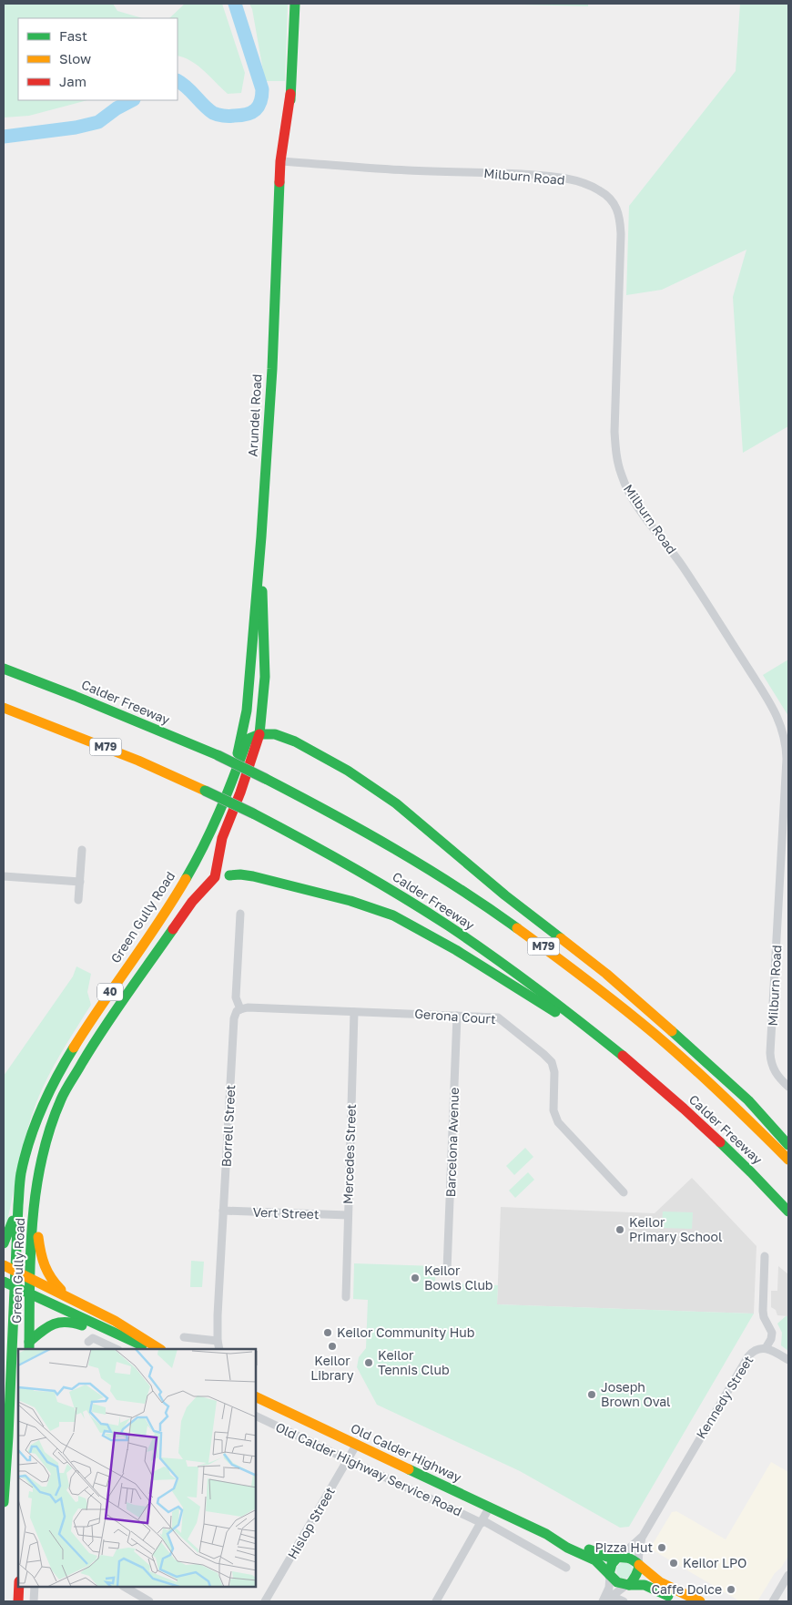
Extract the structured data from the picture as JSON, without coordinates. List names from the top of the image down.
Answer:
{
  "streets": {
    "main road": [
      "Arundel Road",
      "Calder Freeway",
      "M79",
      "Green Gully Road",
      "40",
      "Old Calder Highway"
    ],
    "street": [
      "Milburn Road",
      "Gerona Court",
      "Borrell Street",
      "Barcelona Avenue",
      "Mercedes Street",
      "Vert Street",
      "Kennedy Street",
      "Old Calder Highway Service Road",
      "Hislop Street"
    ]
  },
  "crossings": [
    ["Milburn Road", "Arundel Road"],
    ["Arundel Road", "Green Gully Road"],
    ["Gerona Court", "Borrell Street"],
    ["Gerona Court", "Barcelona Avenue"],
    ["Gerona Court", "Mercedes Street"],
    ["Borrell Street", "Vert Street"],
    ["Mercedes Street", "Vert Street"],
    ["Kennedy Street", "Old Calder Highway"],
    ["Old Calder Highway", "Hislop Street"],
    ["Old Calder Highway Service Road", "Hislop Street"]
  ],
  "places": [
    "Keilor Primary School",
    "Keilor Bowls Club",
    "Keilor Community Hub",
    "Keilor Library",
    "Keilor Tennis Club",
    "Joseph Brown Oval",
    "Pizza Hut",
    "Keilor LPO",
    "Caffe Dolce"
  ],
  "legend": ["Fast", "Slow", "Jam"]
}
